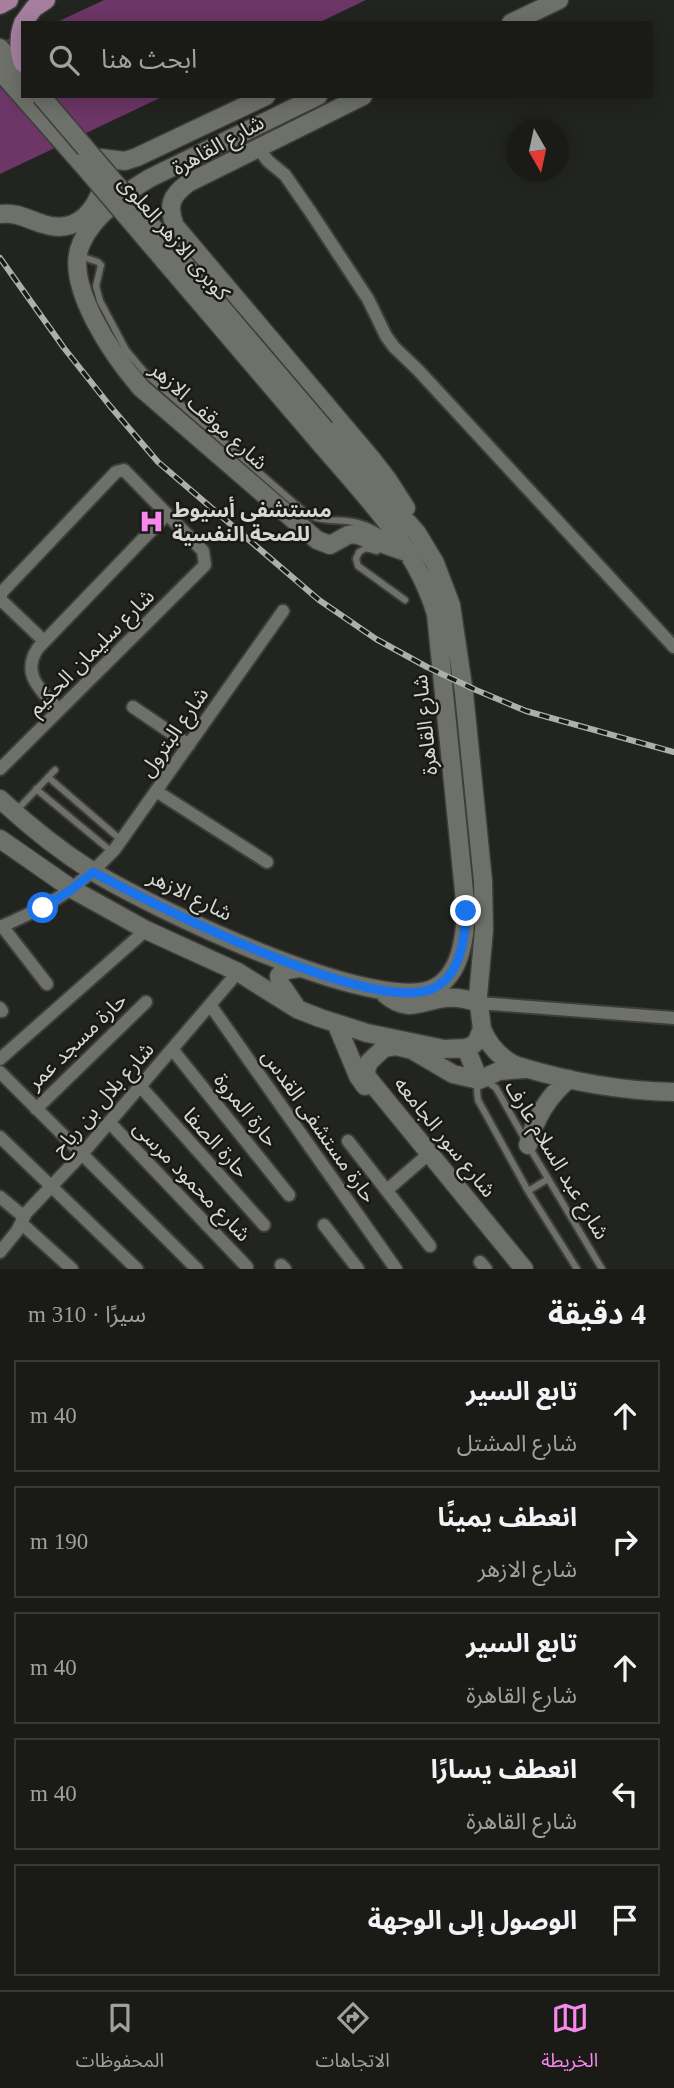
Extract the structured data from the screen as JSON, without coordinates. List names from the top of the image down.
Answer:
{
  "streets": {
    "main road": [
      "شارع القاهرة",
      "كوبرى الازهر العلوى",
      "شارع موقف الازهر",
      "شارع الازهر",
      "شارع سور الجامعه"
    ],
    "street": [
      "شارع سليمان الحكيم",
      "شارع البترول",
      "حارة مسجد عمر",
      "شارع بلال بن رباح",
      "حارة المروة",
      "حارة مستشفى القدس",
      "حارة الصفا",
      "شارع محمود مرسى"
    ],
    "lane": ["شارع عبد السلام عارف"]
  },
  "crossings": [
    ["شارع القاهرة", "كوبرى الازهر العلوى"],
    ["شارع القاهرة", "شارع موقف الازهر"],
    ["شارع القاهرة", "شارع الازهر"],
    ["شارع البترول", "شارع الازهر"],
    ["شارع بلال بن رباح", "حارة المروة"],
    ["شارع بلال بن رباح", "حارة مستشفى القدس"],
    ["شارع بلال بن رباح", "حارة الصفا"],
    ["شارع بلال بن رباح", "شارع محمود مرسى"],
    ["شارع سور الجامعه", "شارع عبد السلام عارف"]
  ],
  "places": {
    "hospital": ["مستشفى أسيوط للصحة النفسية"]
  },
  "north": "bottom",
  "page": {
    "search": "ابحث هنا",
    "heading": ["4 دقيقة", "سيرًا · 310 m"],
    "list": [
      ["تابع السير", "شارع المشتل", "40 m"],
      ["انعطف يمينًا", "شارع الازهر", "190 m"],
      ["تابع السير", "شارع القاهرة", "40 m"],
      ["انعطف يسارًا", "شارع القاهرة", "40 m"],
      "الوصول إلى الوجهة"
    ],
    "nav": ["الخريطة", "الاتجاهات", "المحفوظات"]
  }
}
